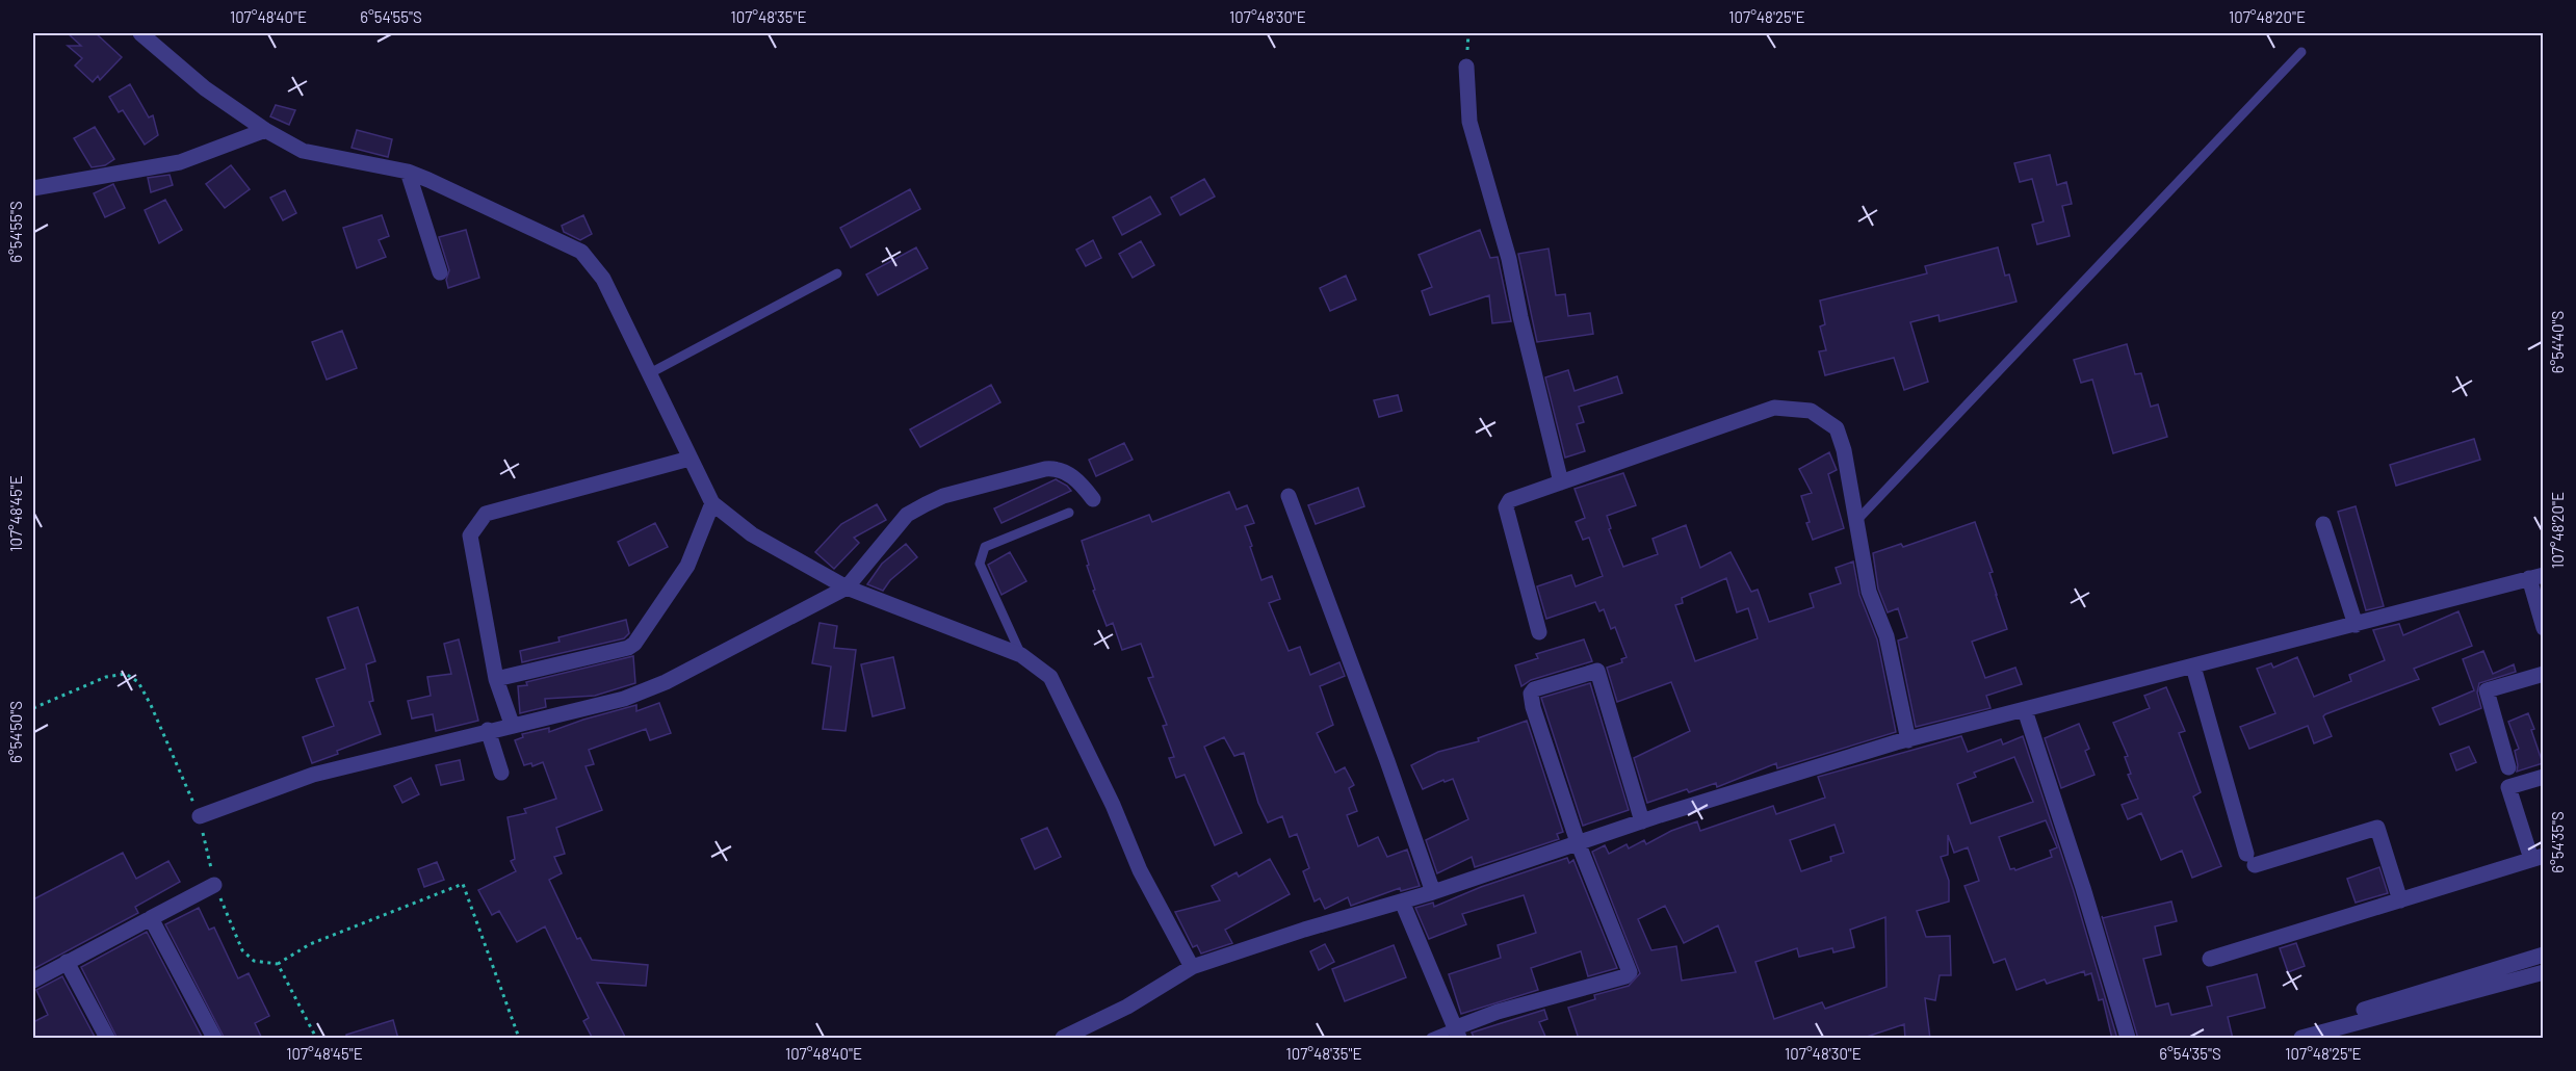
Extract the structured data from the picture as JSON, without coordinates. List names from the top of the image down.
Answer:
{
  "coordinates": [
    "107°48'40\"E",
    "6°54'55\"S",
    "107°48'35\"E",
    "107°48'30\"E",
    "107°48'25\"E",
    "107°48'20\"E",
    "6°54'40\"S",
    "107°48'45\"E",
    "6°54'50\"S",
    "6°54'35\"S"
  ]
}
